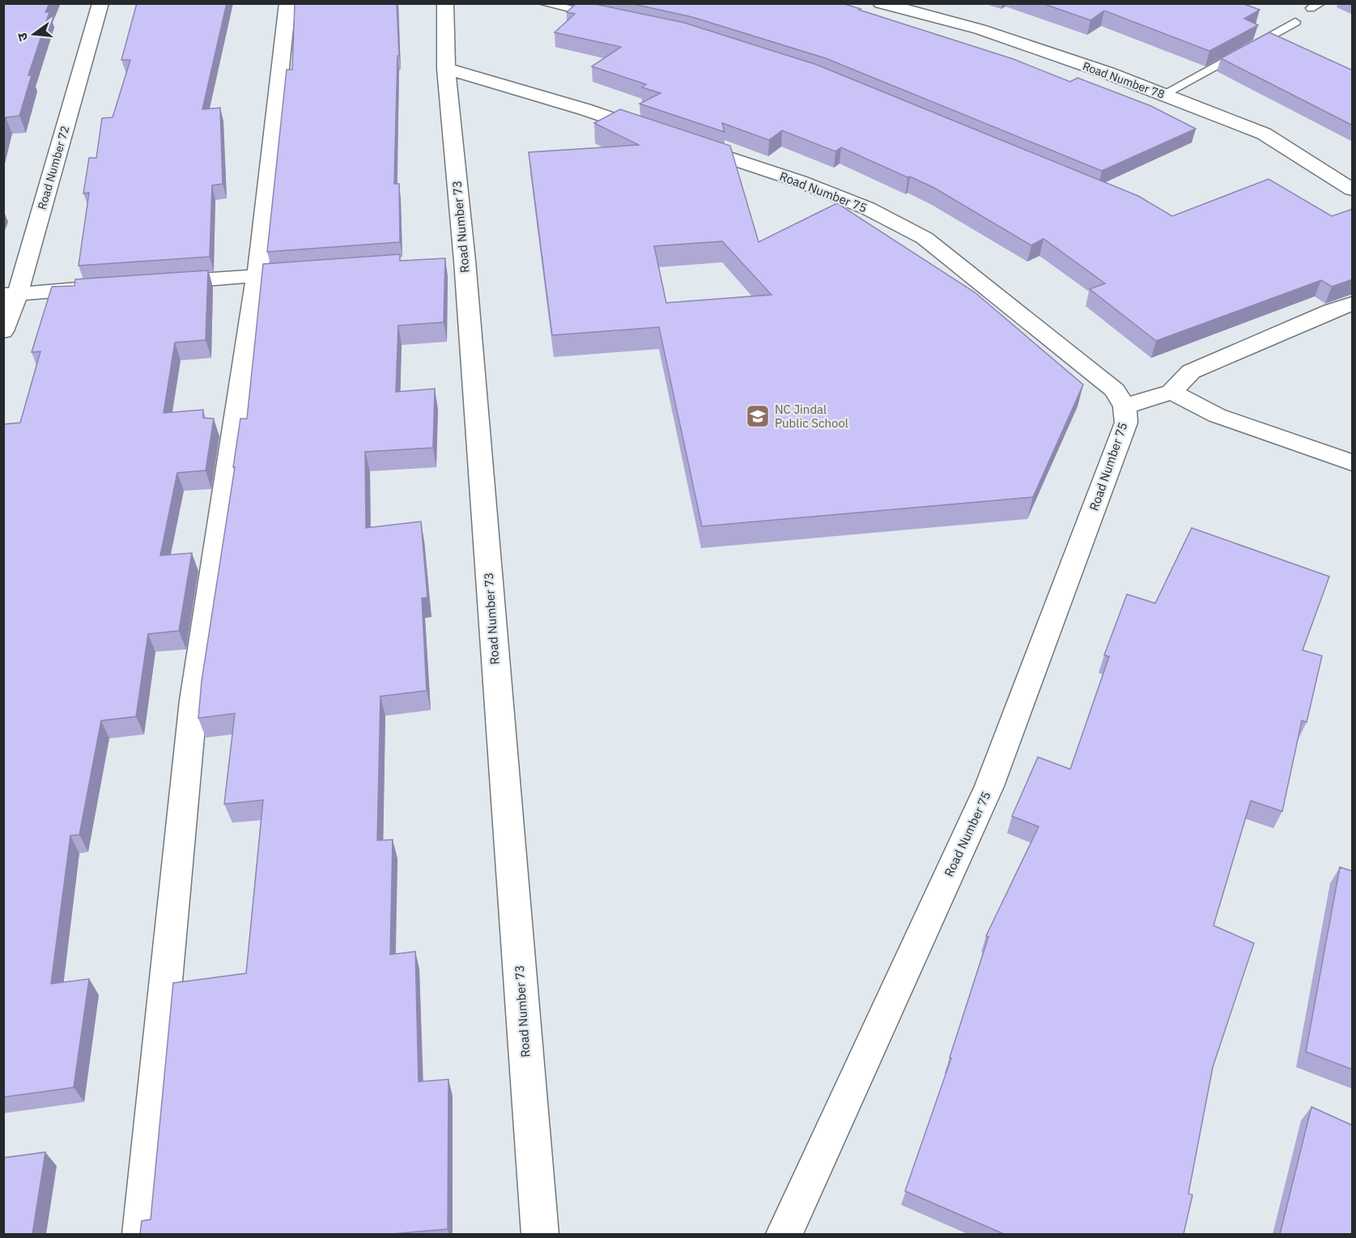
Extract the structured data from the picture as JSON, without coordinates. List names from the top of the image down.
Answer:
{
  "streets": {
    "street": [
      "Road Number 78",
      "Road Number 72",
      "Road Number 75",
      "Road Number 73"
    ]
  },
  "crossings": [
    ["Road Number 75", "Road Number 73"]
  ],
  "places": {
    "school or university": ["NC Jindal Public School"]
  },
  "north": "left"
}
